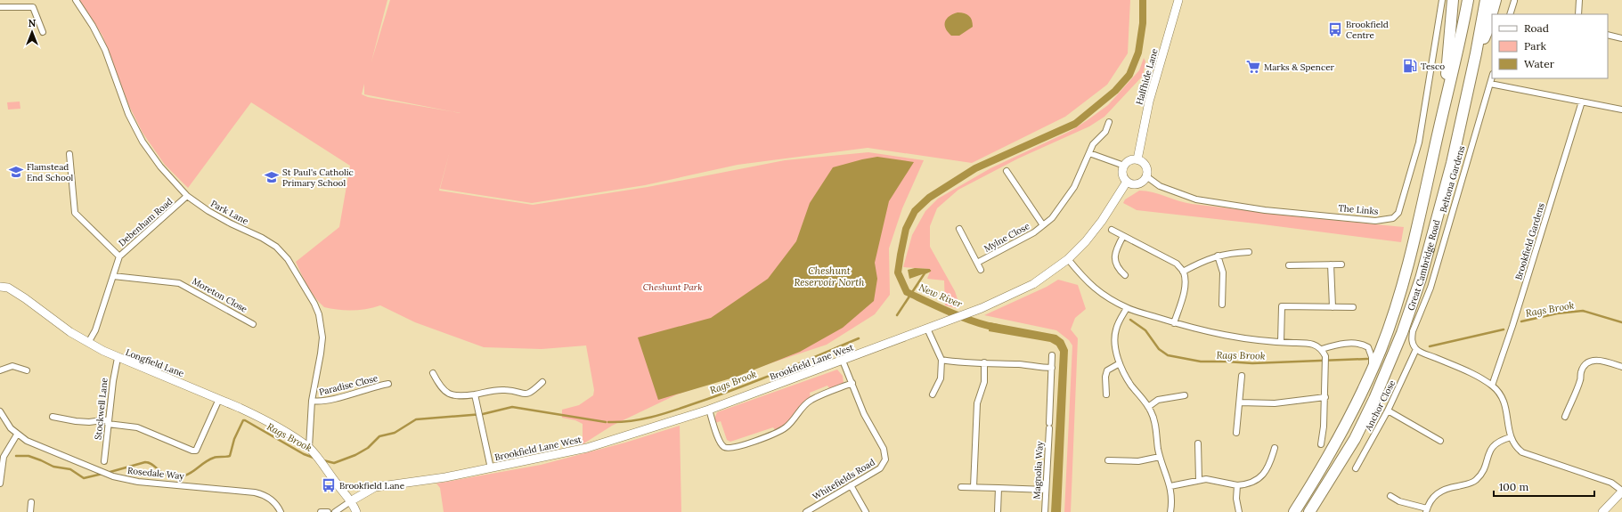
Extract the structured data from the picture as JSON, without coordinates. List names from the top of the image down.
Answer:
{
  "streets": {
    "highway": ["Great Cambridge Road"],
    "main road": ["Halfhide Lane", "Brookfield Lane West", "Longfield Lane"],
    "street": [
      "Beltona Gardens",
      "The Links",
      "Park Lane",
      "Debenham Road",
      "Mylne Close",
      "Brookfield Gardens",
      "Moreton Close",
      "Paradise Close",
      "Anchor Close",
      "Stockwell Lane",
      "Magnolia Way",
      "Rosedale Way",
      "Whitefields Road"
    ]
  },
  "crossings": [
    ["Halfhide Lane", "The Links"],
    ["Halfhide Lane", "Brookfield Lane West"],
    ["Beltona Gardens", "Anchor Close"],
    ["The Links", "Brookfield Lane West"],
    ["Park Lane", "Debenham Road"],
    ["Park Lane", "Longfield Lane"],
    ["Park Lane", "Paradise Close"],
    ["Debenham Road", "Moreton Close"],
    ["Debenham Road", "Longfield Lane"],
    ["Brookfield Lane West", "Whitefields Road"],
    ["Longfield Lane", "Stockwell Lane"]
  ],
  "water": ["Cheshunt Reservoir North", "New River", "Rags Brook"],
  "parks": ["Cheshunt Park"],
  "places": {
    "bus stop": ["Brookfield Centre", "Brookfield Lane"],
    "fuel station": ["Tesco"],
    "supermarket": ["Marks & Spencer"],
    "school or university": ["Flamstead End School", "St Paul's Catholic Primary School"]
  },
  "legend": ["Road", "Park", "Water"],
  "scale_bar": "100 m",
  "north": "top"
}
